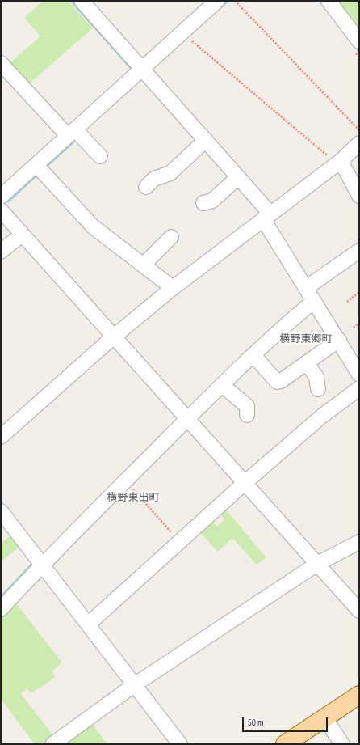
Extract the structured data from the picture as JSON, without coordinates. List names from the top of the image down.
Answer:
{
  "districts": ["横野東郷町", "横野東出町"],
  "scale_bar": "50 m"
}
